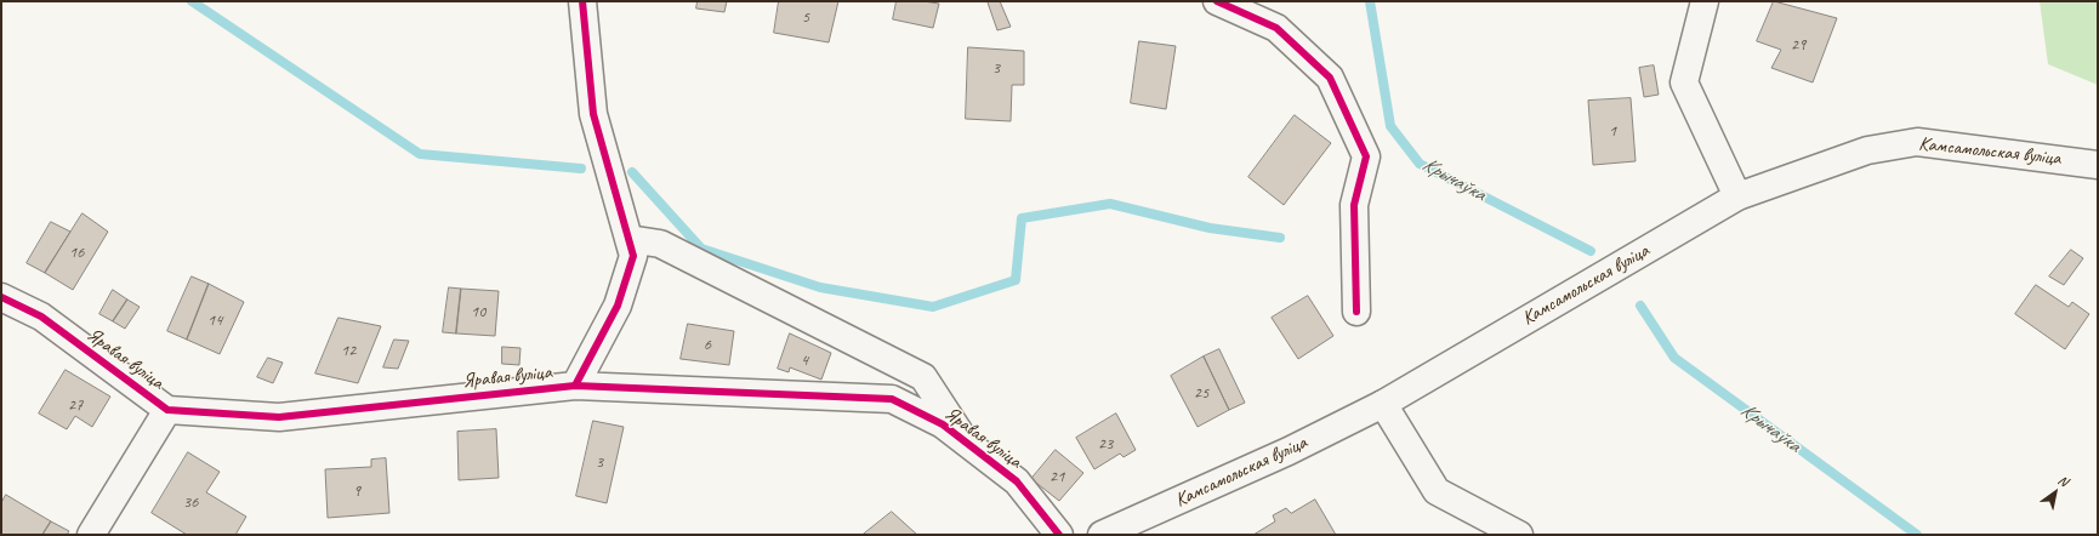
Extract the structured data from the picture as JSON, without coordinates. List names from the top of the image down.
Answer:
{
  "streets": {
    "street": ["Камсамольская вуліца", "Яравая вуліца"]
  },
  "water": ["Крычаўка"],
  "house_numbers": [
    "5",
    "29",
    "3",
    "1",
    "16",
    "10",
    "14",
    "6",
    "12",
    "4",
    "25",
    "27",
    "23",
    "3",
    "21",
    "9",
    "36"
  ],
  "north": "top right"
}
